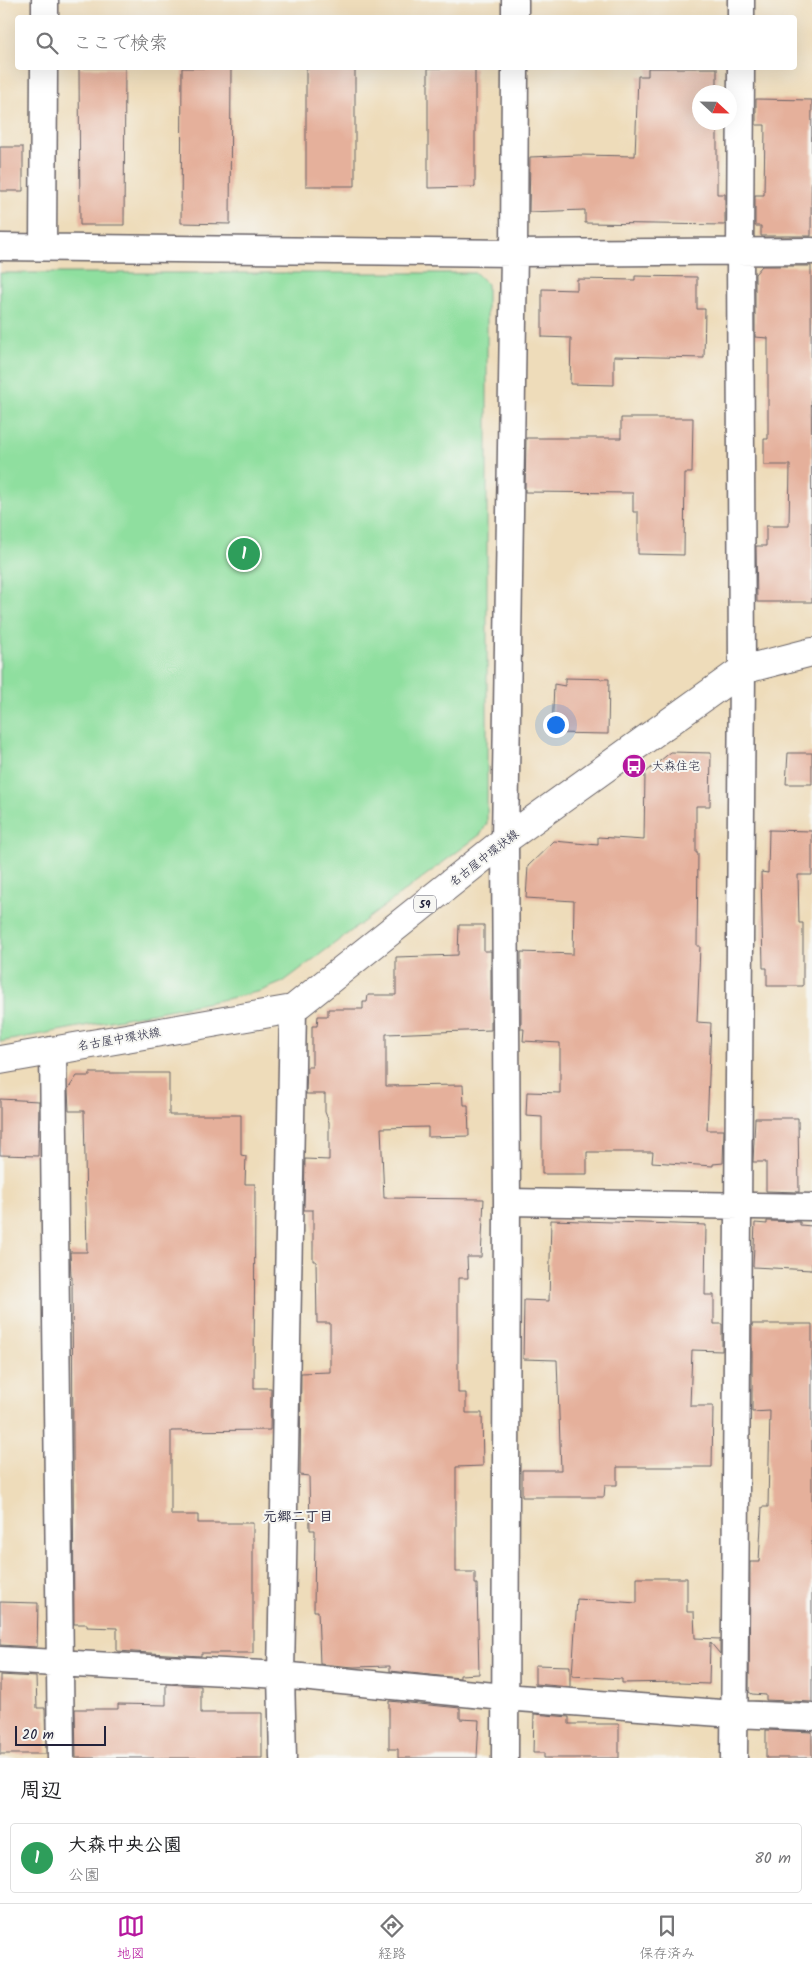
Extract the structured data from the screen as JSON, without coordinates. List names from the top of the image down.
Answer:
{
  "streets": {
    "main road": ["名古屋中環状線", "59"]
  },
  "districts": ["元郷二丁目"],
  "places": {
    "bus stop": ["大森住宅"]
  },
  "scale_bar": "20 m",
  "north": "right",
  "page": {
    "search": "ここで検索",
    "pins": "1",
    "scale": "20 m",
    "heading": "周辺",
    "list": [
      {
        "mark": "1",
        "name": "大森中央公園",
        "note": "公園",
        "value": "80 m"
      }
    ],
    "nav": ["地図", "経路", "保存済み"]
  }
}
